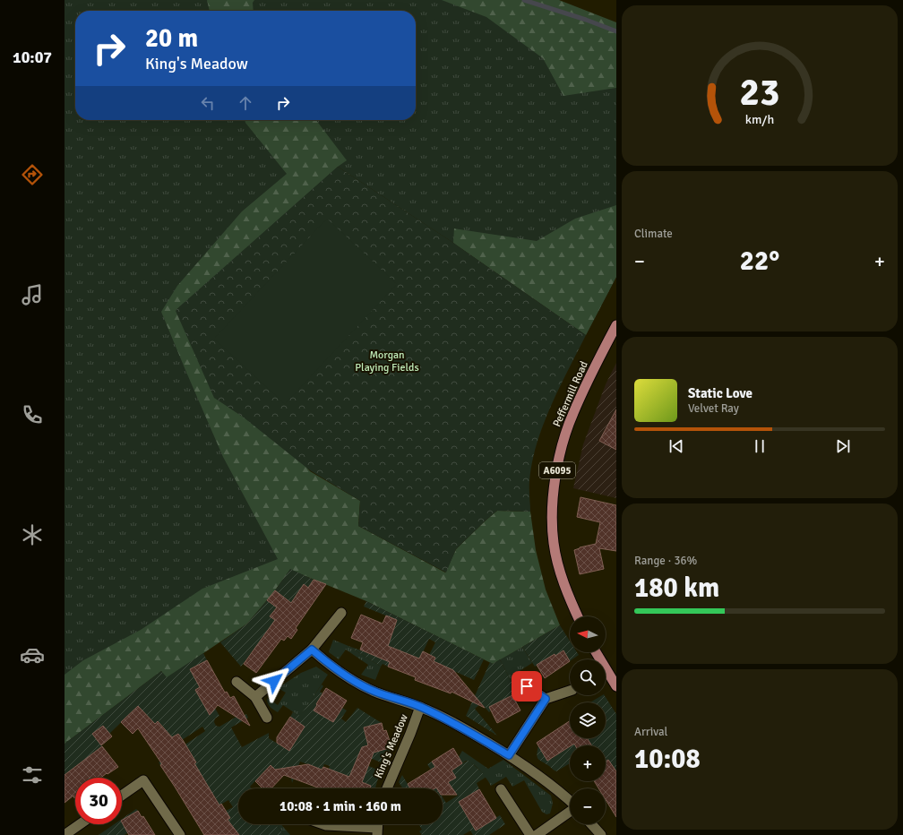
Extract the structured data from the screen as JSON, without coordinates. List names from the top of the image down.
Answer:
{
  "streets": {
    "main road": ["Peffermill Road", "A6095"],
    "street": ["King's Meadow"]
  },
  "parks": ["Morgan Playing Fields"],
  "north": "left",
  "page": {
    "tabs": "10:07",
    "turn": ["20 m", "King's Meadow"],
    "tile": [
      "Climate",
      ["Range · 36%", "180 km"],
      ["Arrival", "10:08"]
    ],
    "heat": ["−", "22°", "+"],
    "song": ["Static Love", "Velvet Ray"],
    "map_buttons": ["+", "−"],
    "limit": "30",
    "trip": "10:08 · 1 min · 160 m",
    "gauge": ["23", "km/h"]
  }
}
